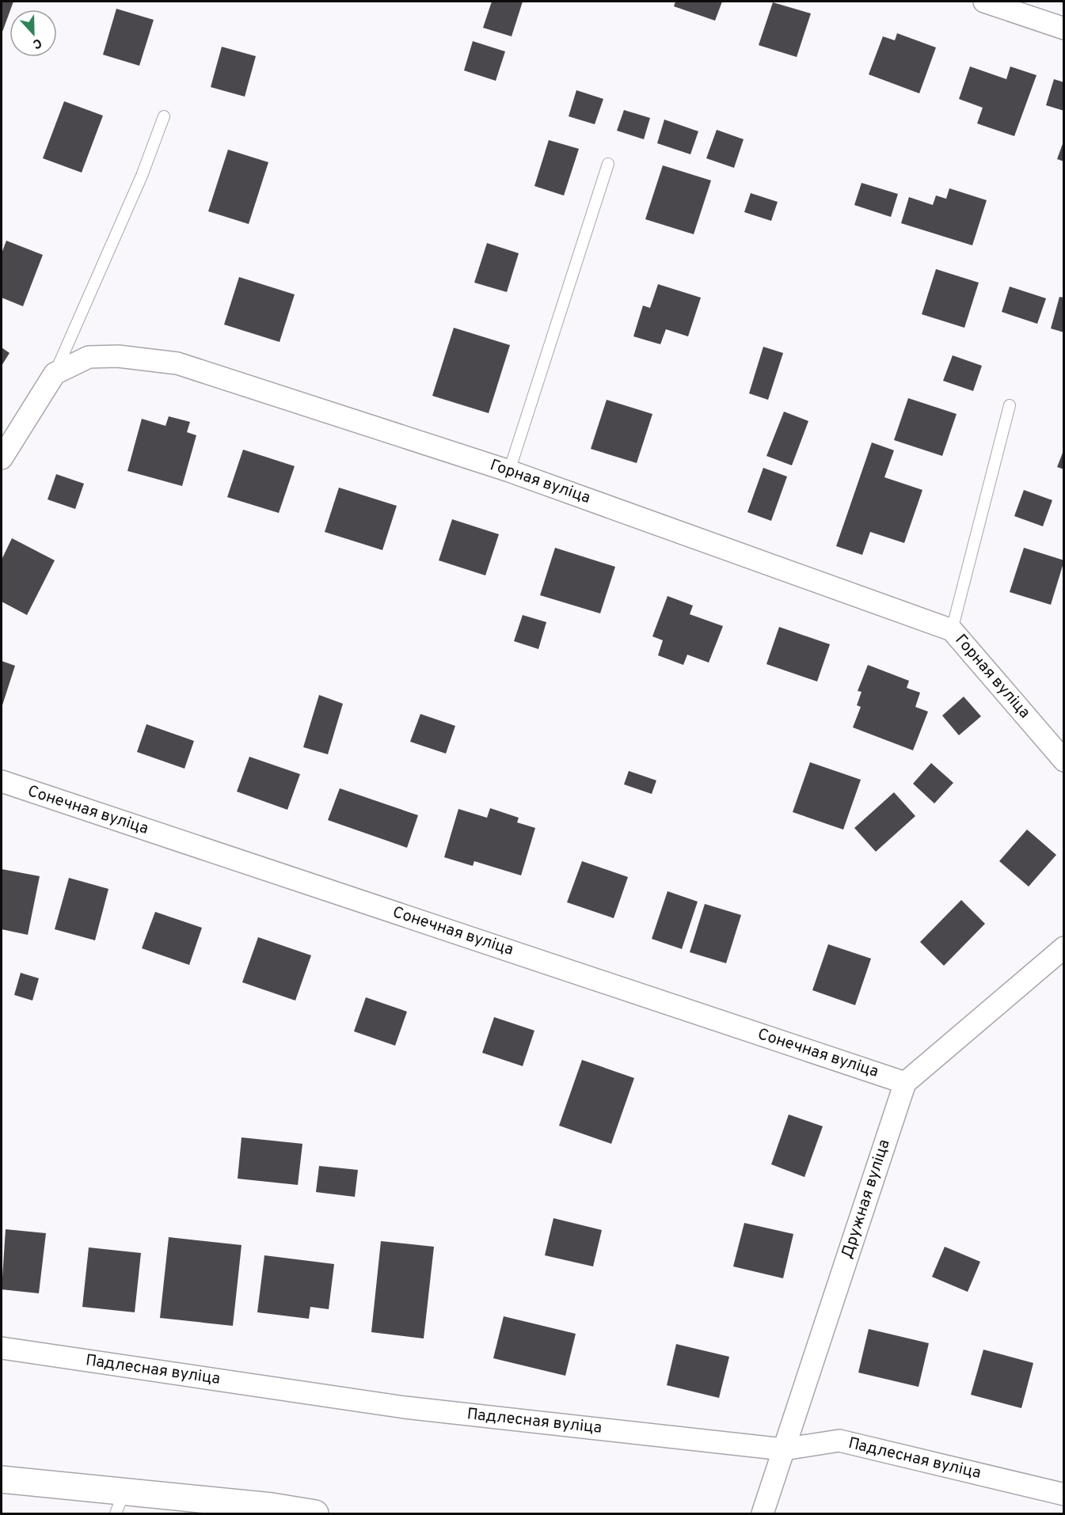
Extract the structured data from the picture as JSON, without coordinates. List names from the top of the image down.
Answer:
{
  "streets": {
    "street": [
      "Горная вуліца",
      "Сонечная вуліца",
      "Дружная вуліца",
      "Падлесная вуліца"
    ]
  },
  "crossings": [
    ["Сонечная вуліца", "Дружная вуліца"],
    ["Дружная вуліца", "Падлесная вуліца"]
  ],
  "north": "bottom"
}
